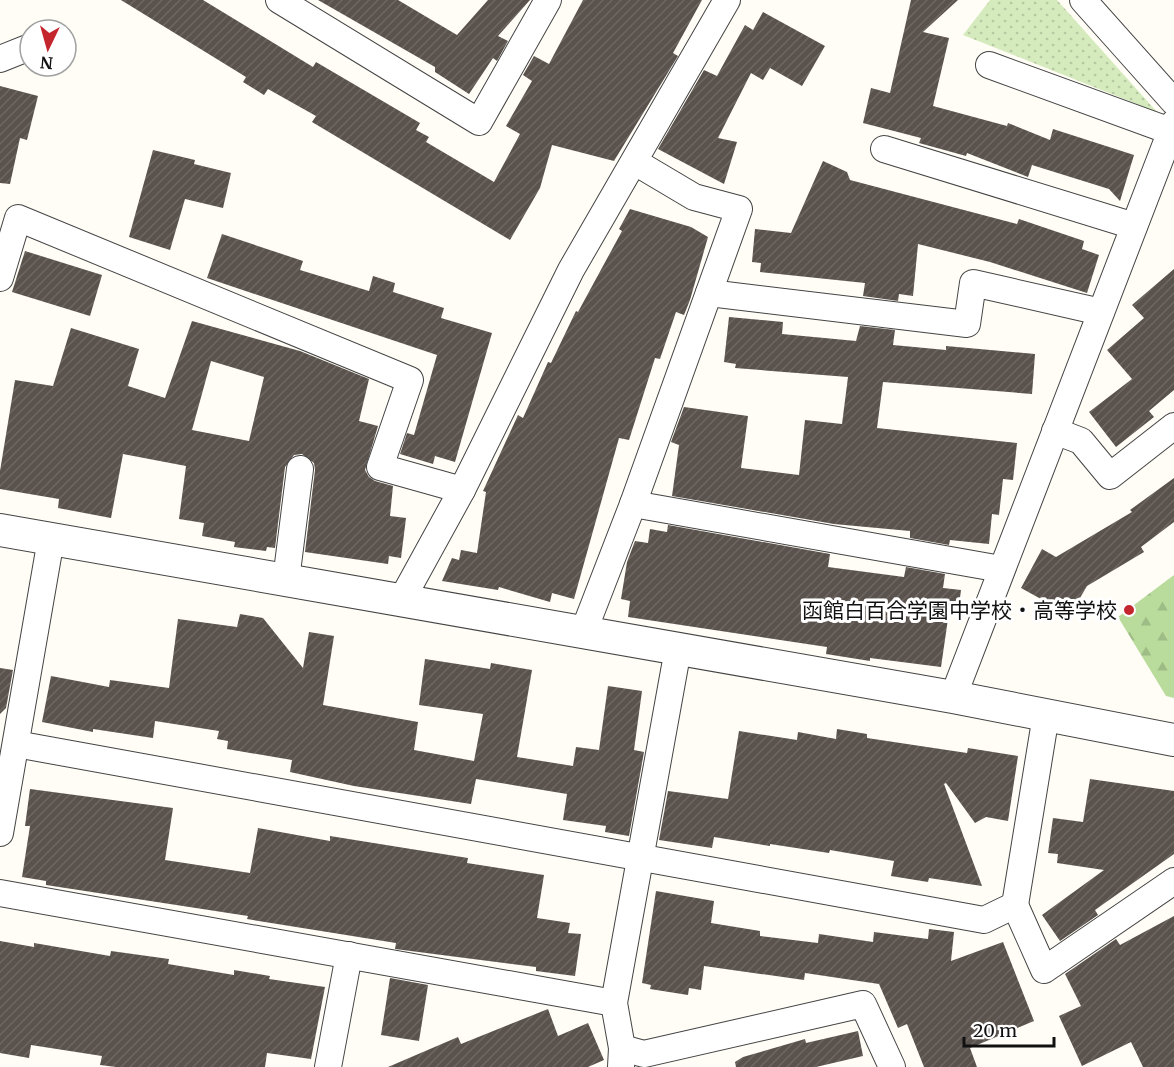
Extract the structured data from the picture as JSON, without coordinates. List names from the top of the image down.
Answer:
{
  "places": ["函館白百合学園中学校・高等学校"],
  "scale_bar": "20 m",
  "north": "bottom"
}
